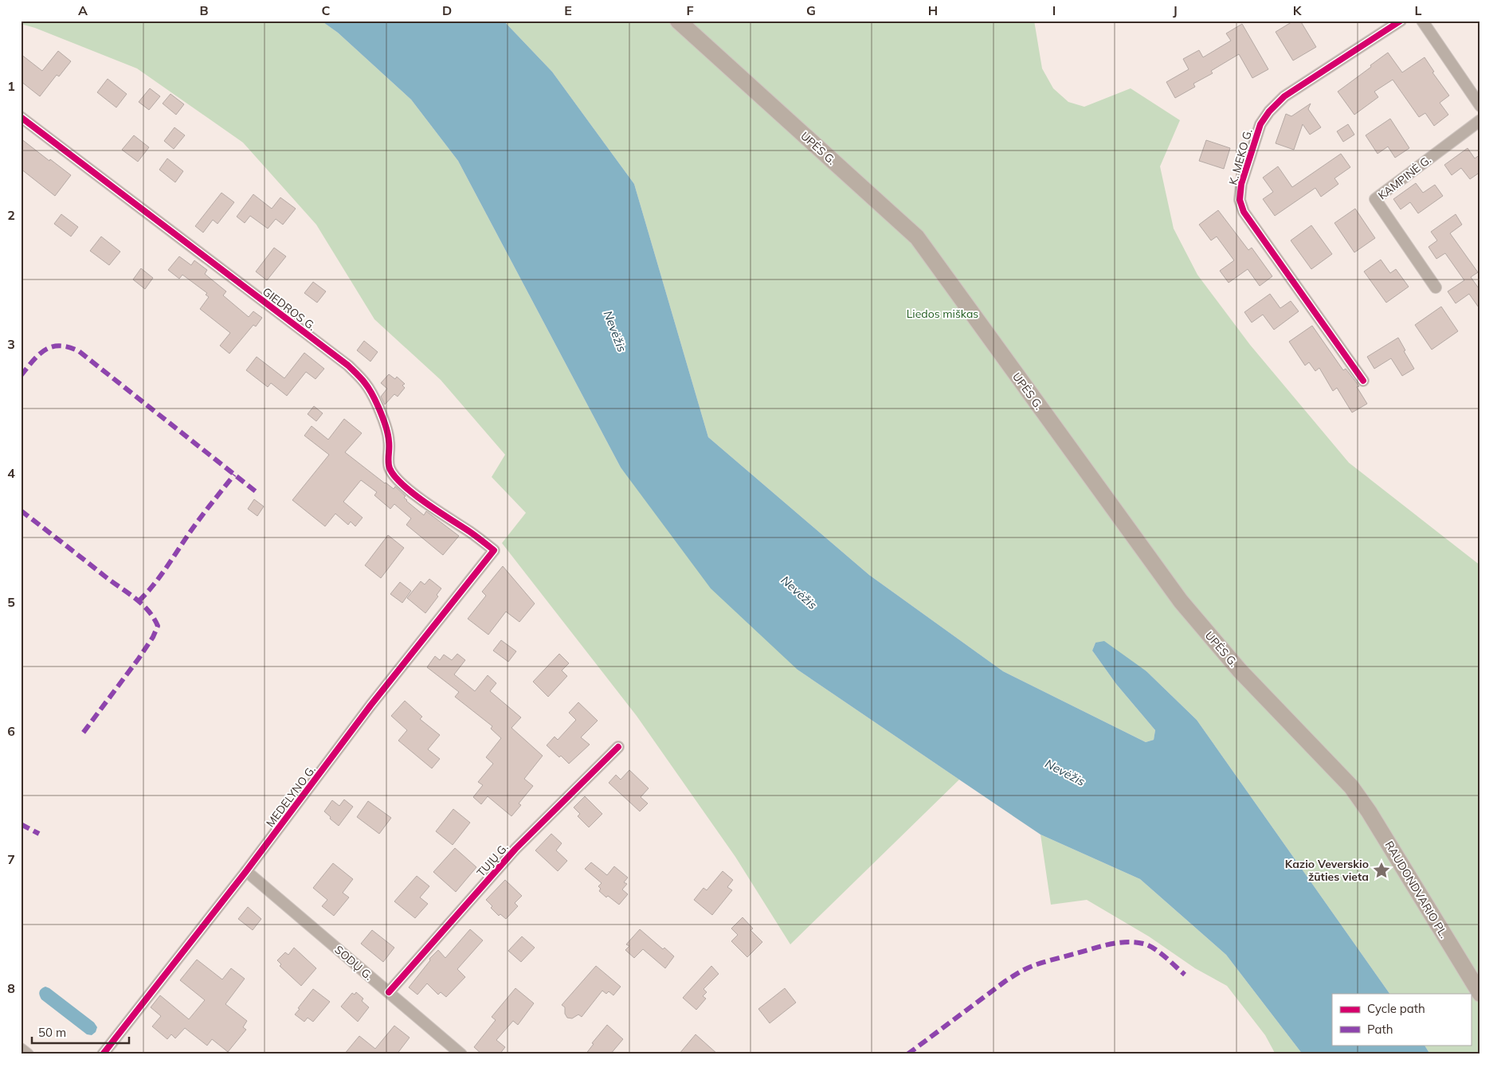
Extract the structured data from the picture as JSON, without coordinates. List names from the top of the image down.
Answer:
{
  "streets": {
    "main road": ["UPĖS G.", "RAUDONDVARIO PL."],
    "street": [
      "K. MEKO G.",
      "KAMPINĖ G.",
      "GIEDROS G.",
      "MEDELYNO G.",
      "TUJŲ G.",
      "SODŲ G."
    ]
  },
  "crossings": [
    ["UPĖS G.", "RAUDONDVARIO PL."],
    ["GIEDROS G.", "MEDELYNO G."],
    ["MEDELYNO G.", "SODŲ G."],
    ["TUJŲ G.", "SODŲ G."]
  ],
  "water": ["Nevėžis"],
  "parks": ["Liedos miškas"],
  "places": {
    "place": ["Kazio Veverskio žūties vieta"]
  },
  "legend": ["Cycle path", "Path"],
  "scale_bar": "50 m",
  "grid": {
    "columns": [
      "A",
      "B",
      "C",
      "D",
      "E",
      "F",
      "G",
      "H",
      "I",
      "J",
      "K",
      "L"
    ],
    "rows": [
      "1",
      "2",
      "3",
      "4",
      "5",
      "6",
      "7",
      "8"
    ]
  }
}
